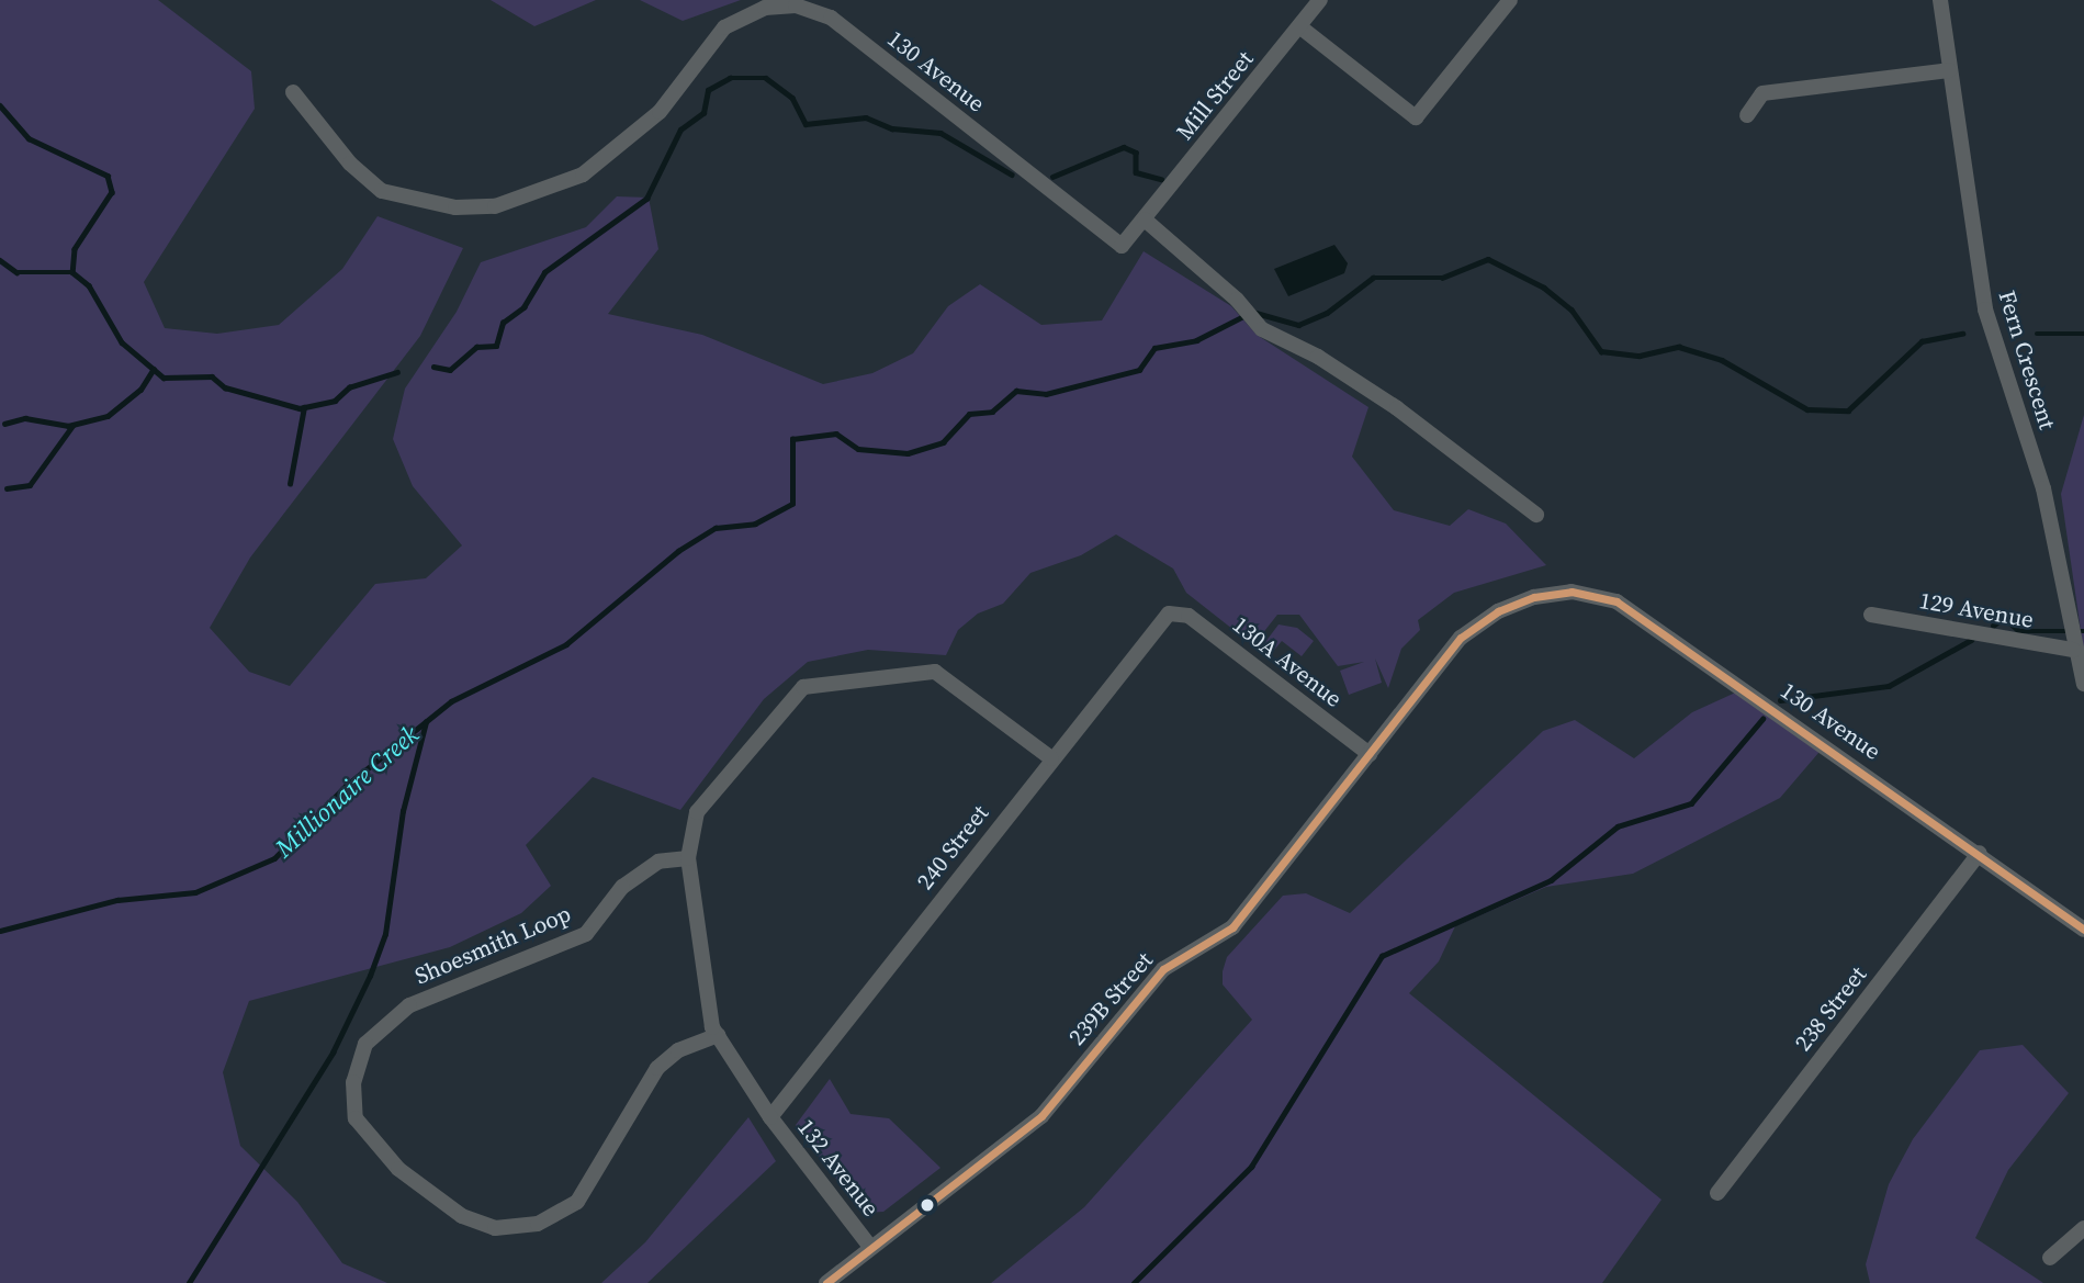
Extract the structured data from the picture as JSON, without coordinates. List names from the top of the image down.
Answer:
{
  "streets": {
    "street": [
      "130 Avenue",
      "Mill Street",
      "Fern Crescent",
      "129 Avenue",
      "130A Avenue",
      "240 Street",
      "Shoesmith Loop",
      "239B Street",
      "238 Street",
      "132 Avenue"
    ]
  },
  "crossings": [
    ["130 Avenue", "Mill Street"],
    ["130 Avenue", "239B Street"],
    ["130 Avenue", "238 Street"],
    ["Fern Crescent", "129 Avenue"],
    ["130A Avenue", "240 Street"],
    ["130A Avenue", "239B Street"],
    ["240 Street", "132 Avenue"],
    ["Shoesmith Loop", "132 Avenue"],
    ["239B Street", "132 Avenue"]
  ],
  "water": ["Millionaire Creek"]
}
